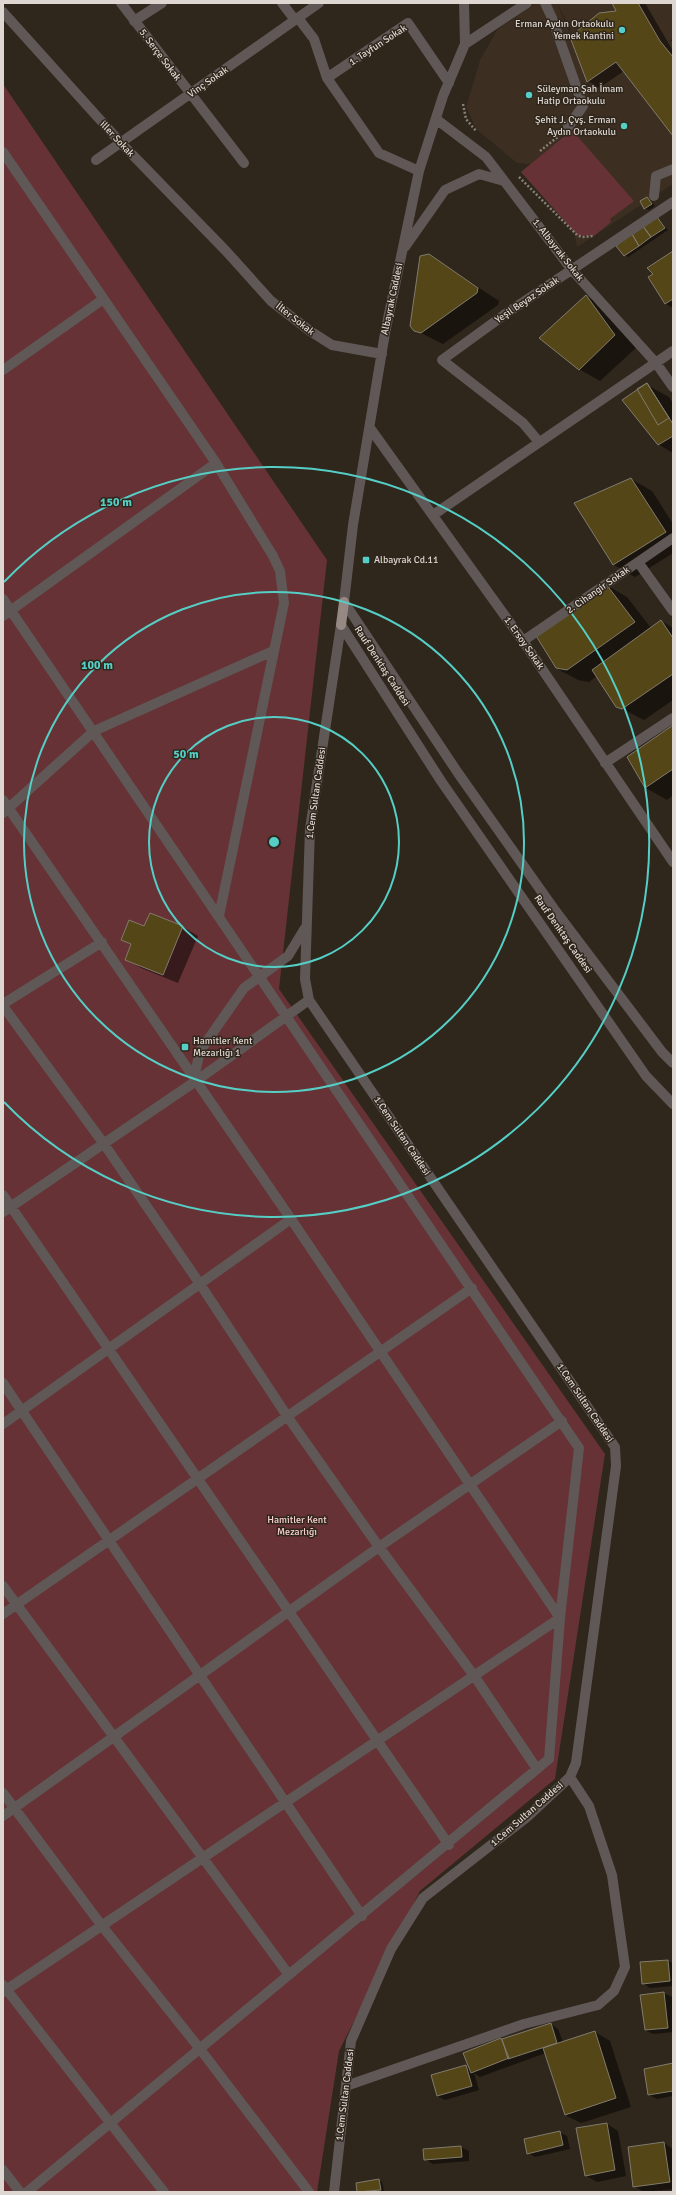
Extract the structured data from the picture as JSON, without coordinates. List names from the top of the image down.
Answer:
{
  "streets": {
    "main road": ["Rauf Denktaş Caddesi"],
    "street": [
      "1. Tayfun Sokak",
      "5. Serçe Sokak",
      "Vinç Sokak",
      "iller Sokak",
      "1. Albayrak Sokak",
      "Albayrak Caddesi",
      "Yeşil Beyaz Sokak",
      "İlter Sokak",
      "2. Cihangir Sokak",
      "1. Ersoy Sokak",
      "1.Cem Sultan Caddesi"
    ]
  },
  "crossings": [
    ["1. Tayfun Sokak", "Albayrak Caddesi"],
    ["5. Serçe Sokak", "Vinç Sokak"],
    ["Vinç Sokak", "iller Sokak"],
    ["iller Sokak", "İlter Sokak"],
    ["1. Albayrak Sokak", "Albayrak Caddesi"],
    ["1. Albayrak Sokak", "Yeşil Beyaz Sokak"],
    ["Albayrak Caddesi", "İlter Sokak"],
    ["Albayrak Caddesi", "1. Ersoy Sokak"],
    ["Albayrak Caddesi", "Rauf Denktaş Caddesi"],
    ["2. Cihangir Sokak", "1. Ersoy Sokak"],
    ["Rauf Denktaş Caddesi", "1.Cem Sultan Caddesi"]
  ],
  "parks": ["Hamitler Kent Mezarlığı"],
  "places": {
    "other": ["Erman Aydın Ortaokulu Yemek Kantini", "Süleyman Şah İmam Hatip Ortaokulu", "Şehit J. Çvş. Erman Aydın Ortaokulu"],
    "transit": ["Albayrak Cd.11", "Hamitler Kent Mezarlığı 1"]
  },
  "rings": ["150 m", "100 m", "50 m"]
}
